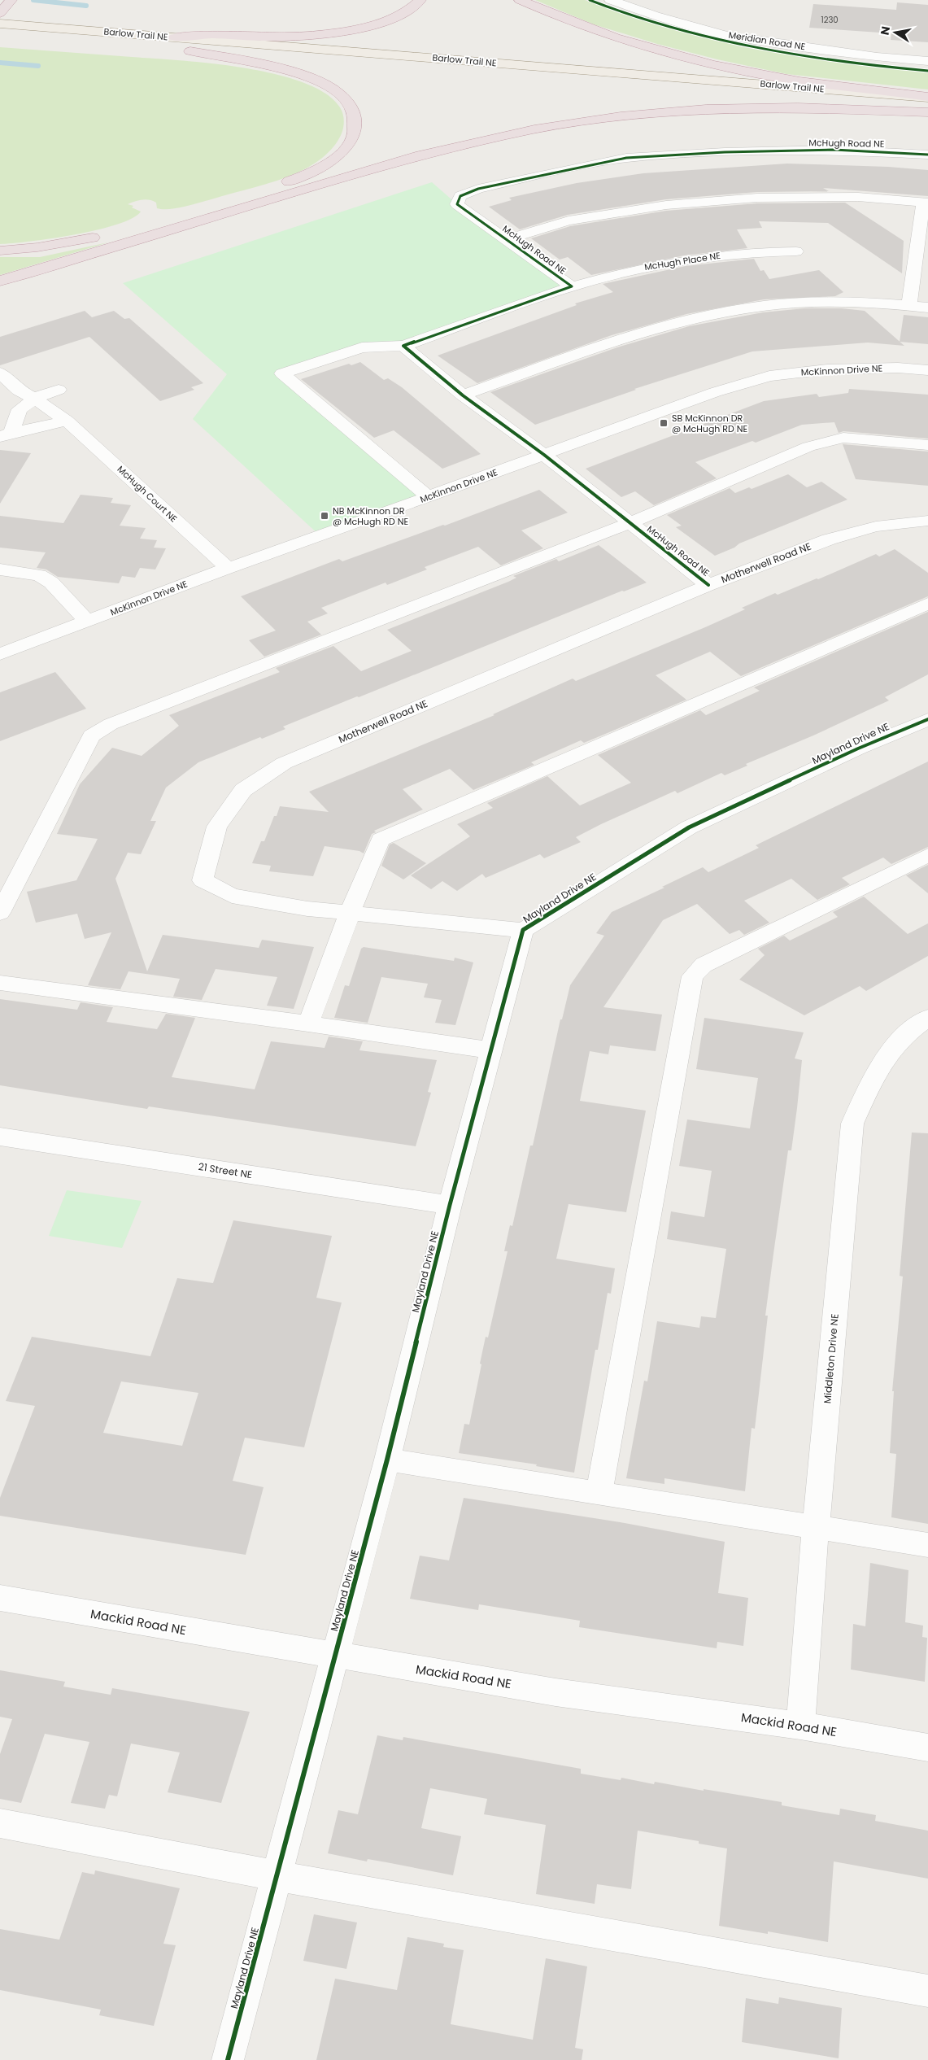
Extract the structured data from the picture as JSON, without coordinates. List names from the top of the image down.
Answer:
{
  "streets": {
    "main road": ["Barlow Trail NE"],
    "street": [
      "Meridian Road NE",
      "McHugh Road NE",
      "McHugh Place NE",
      "McKinnon Drive NE",
      "McHugh Court NE",
      "Motherwell Road NE",
      "Mayland Drive NE",
      "21 Street NE",
      "Middleton Drive NE",
      "Mackid Road NE"
    ]
  },
  "crossings": [
    ["McHugh Road NE", "McHugh Place NE"],
    ["McHugh Road NE", "McKinnon Drive NE"],
    ["McHugh Road NE", "Motherwell Road NE"],
    ["McKinnon Drive NE", "McHugh Court NE"],
    ["Motherwell Road NE", "Mayland Drive NE"],
    ["Mayland Drive NE", "21 Street NE"],
    ["Mayland Drive NE", "Mackid Road NE"],
    ["Middleton Drive NE", "Mackid Road NE"]
  ],
  "places": {
    "transit": ["SB McKinnon DR @ McHugh RD NE", "NB McKinnon DR @ McHugh RD NE"]
  },
  "house_numbers": ["1230"],
  "north": "left"
}
